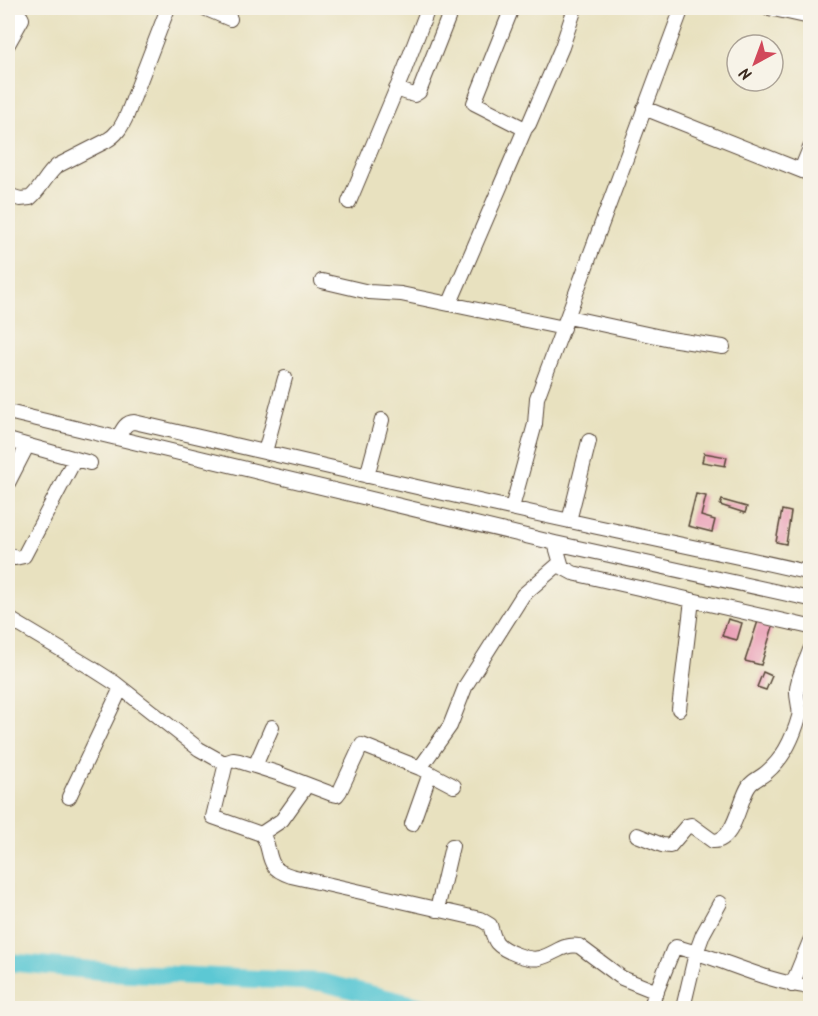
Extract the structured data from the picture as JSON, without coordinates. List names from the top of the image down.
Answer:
{
  "north": "bottom left"
}
